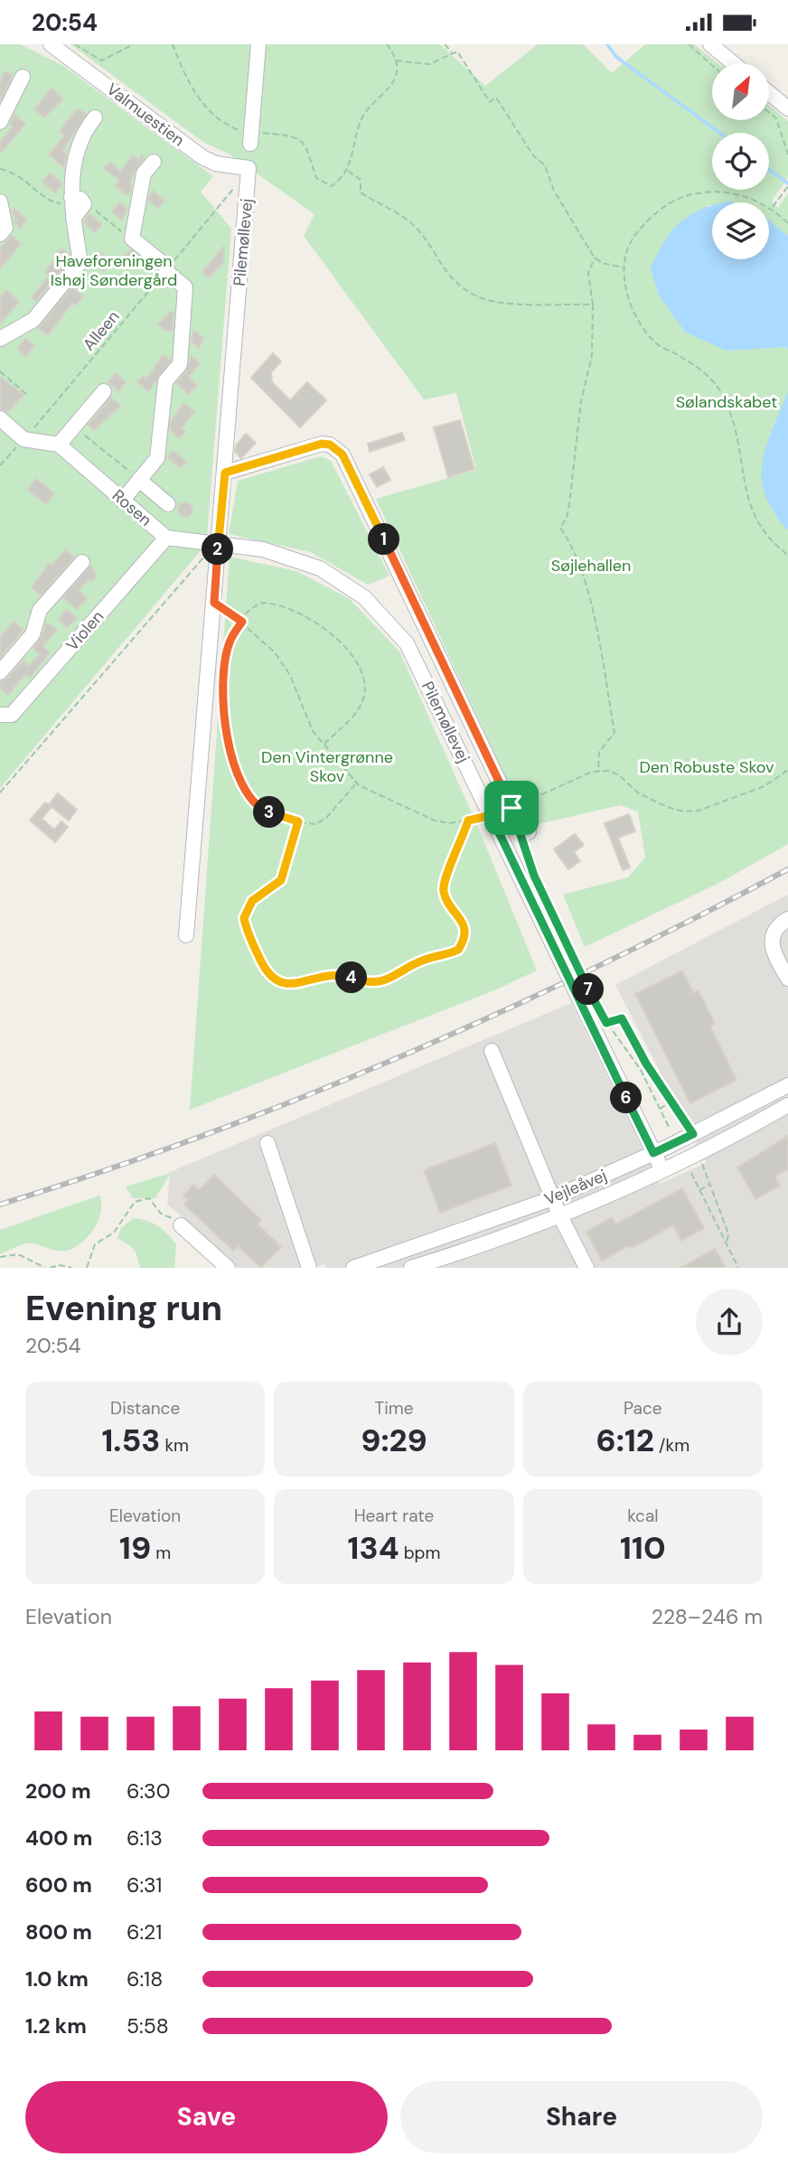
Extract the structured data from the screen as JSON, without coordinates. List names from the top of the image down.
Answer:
{
  "streets": {
    "street": [
      "Valmuestien",
      "Pilemøllevej",
      "Rosen",
      "Violen",
      "Vejleåvej"
    ],
    "path": ["Alleen"]
  },
  "crossings": [
    ["Valmuestien", "Pilemøllevej"],
    ["Valmuestien", "Alleen"],
    ["Pilemøllevej", "Alleen"],
    ["Pilemøllevej", "Rosen"],
    ["Pilemøllevej", "Vejleåvej"],
    ["Rosen", "Violen"]
  ],
  "parks": [
    "Haveforeningen Ishøj Søndergård",
    "Sølandskabet",
    "Søjlehallen",
    "Den Vintergrønne Skov",
    "Den Robuste Skov"
  ],
  "north": "top right",
  "page": {
    "status": "20:54",
    "pins": [
      "1",
      "2",
      "3",
      "4",
      "7",
      "6"
    ],
    "heading": ["Evening run", "20:54"],
    "stats": [
      ["Distance", "1.53 km"],
      ["Time", "9:29"],
      ["Pace", "6:12 /km"],
      ["Elevation", "19 m"],
      ["Heart rate", "134 bpm"],
      ["kcal", "110"]
    ],
    "chart": ["Elevation", "228–246 m"],
    "list": [
      {
        "name": "200 m",
        "note": "6:30"
      },
      {
        "name": "400 m",
        "note": "6:13"
      },
      {
        "name": "600 m",
        "note": "6:31"
      },
      {
        "name": "800 m",
        "note": "6:21"
      },
      {
        "name": "1.0 km",
        "note": "6:18"
      },
      {
        "name": "1.2 km",
        "note": "5:58"
      }
    ],
    "buttons": ["Save", "Share"]
  }
}
